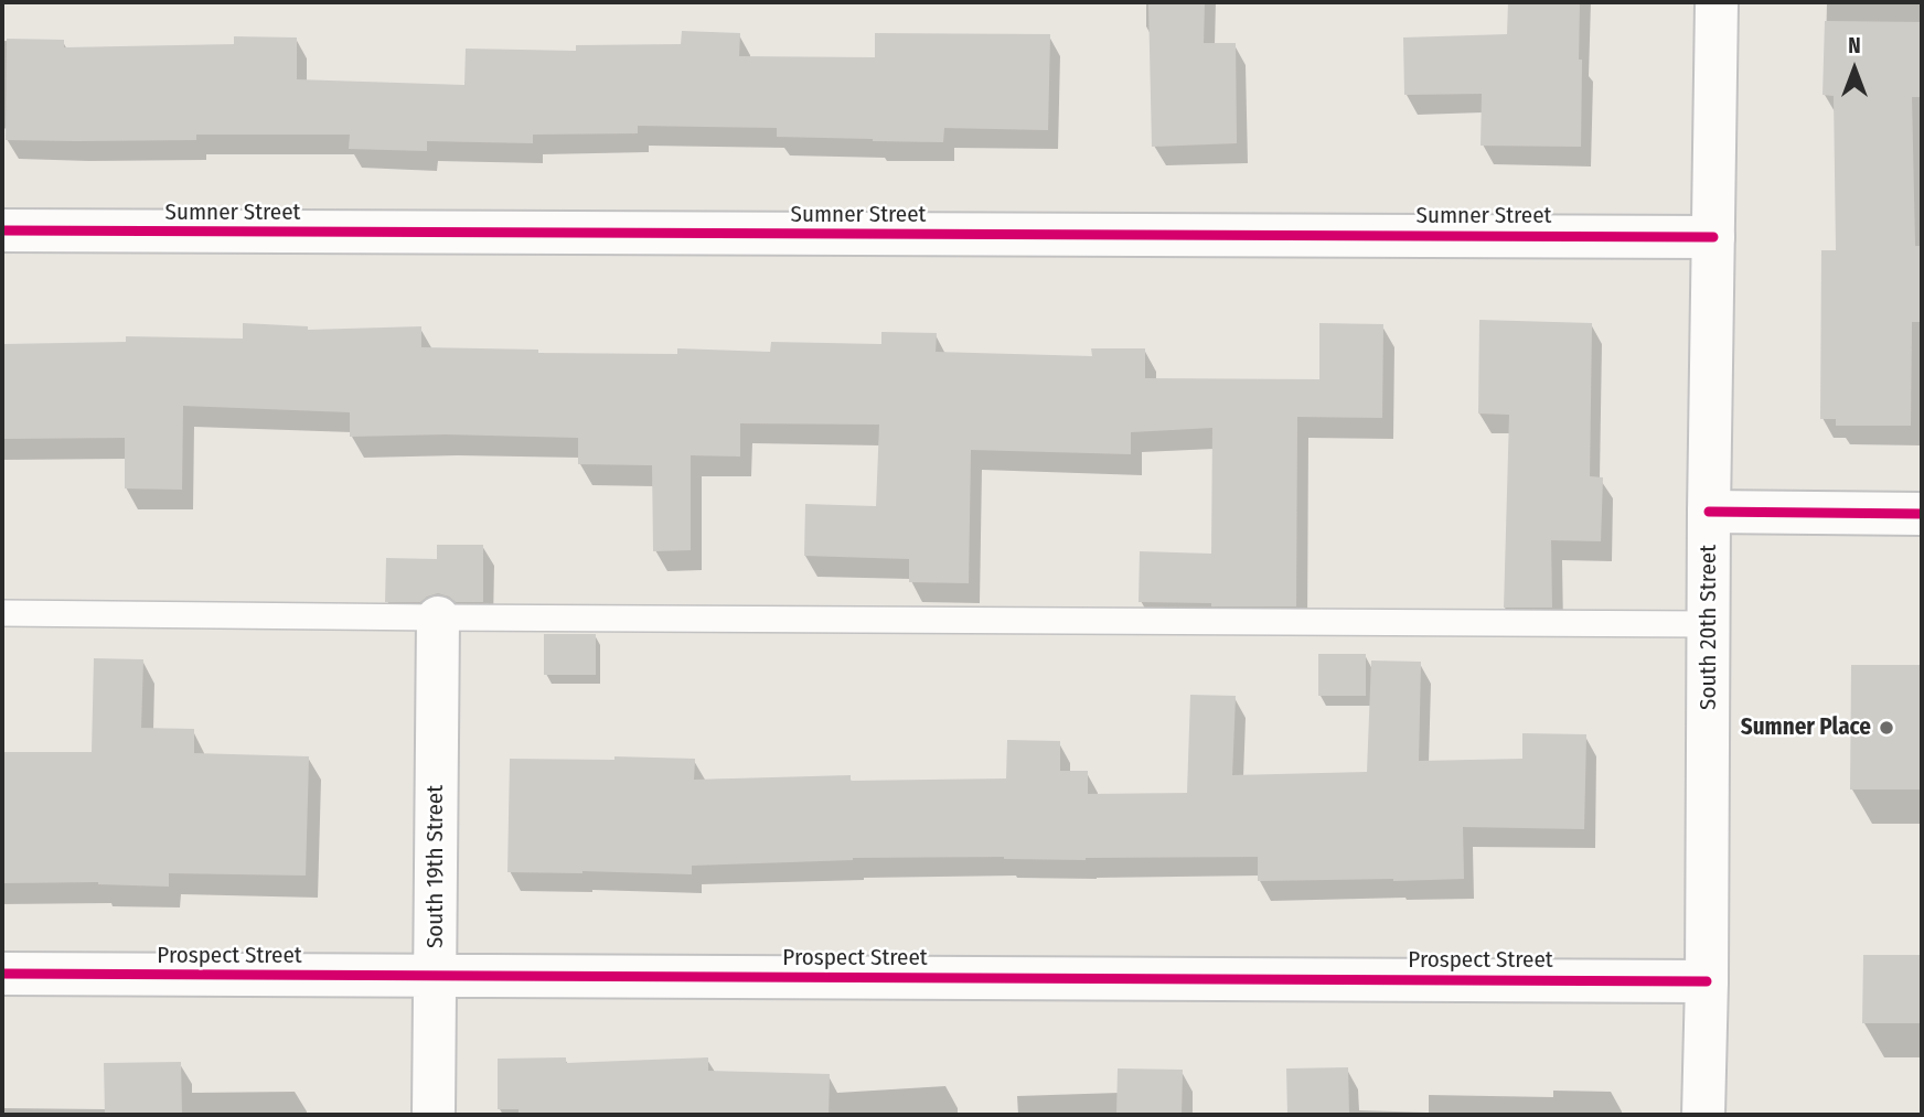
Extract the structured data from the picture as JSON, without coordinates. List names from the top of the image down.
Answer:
{
  "streets": {
    "street": [
      "Sumner Street",
      "South 20th Street",
      "South 19th Street",
      "Prospect Street"
    ]
  },
  "crossings": [
    ["Sumner Street", "South 20th Street"],
    ["South 20th Street", "Prospect Street"],
    ["South 19th Street", "Prospect Street"]
  ],
  "places": ["Sumner Place"],
  "north": "top"
}
